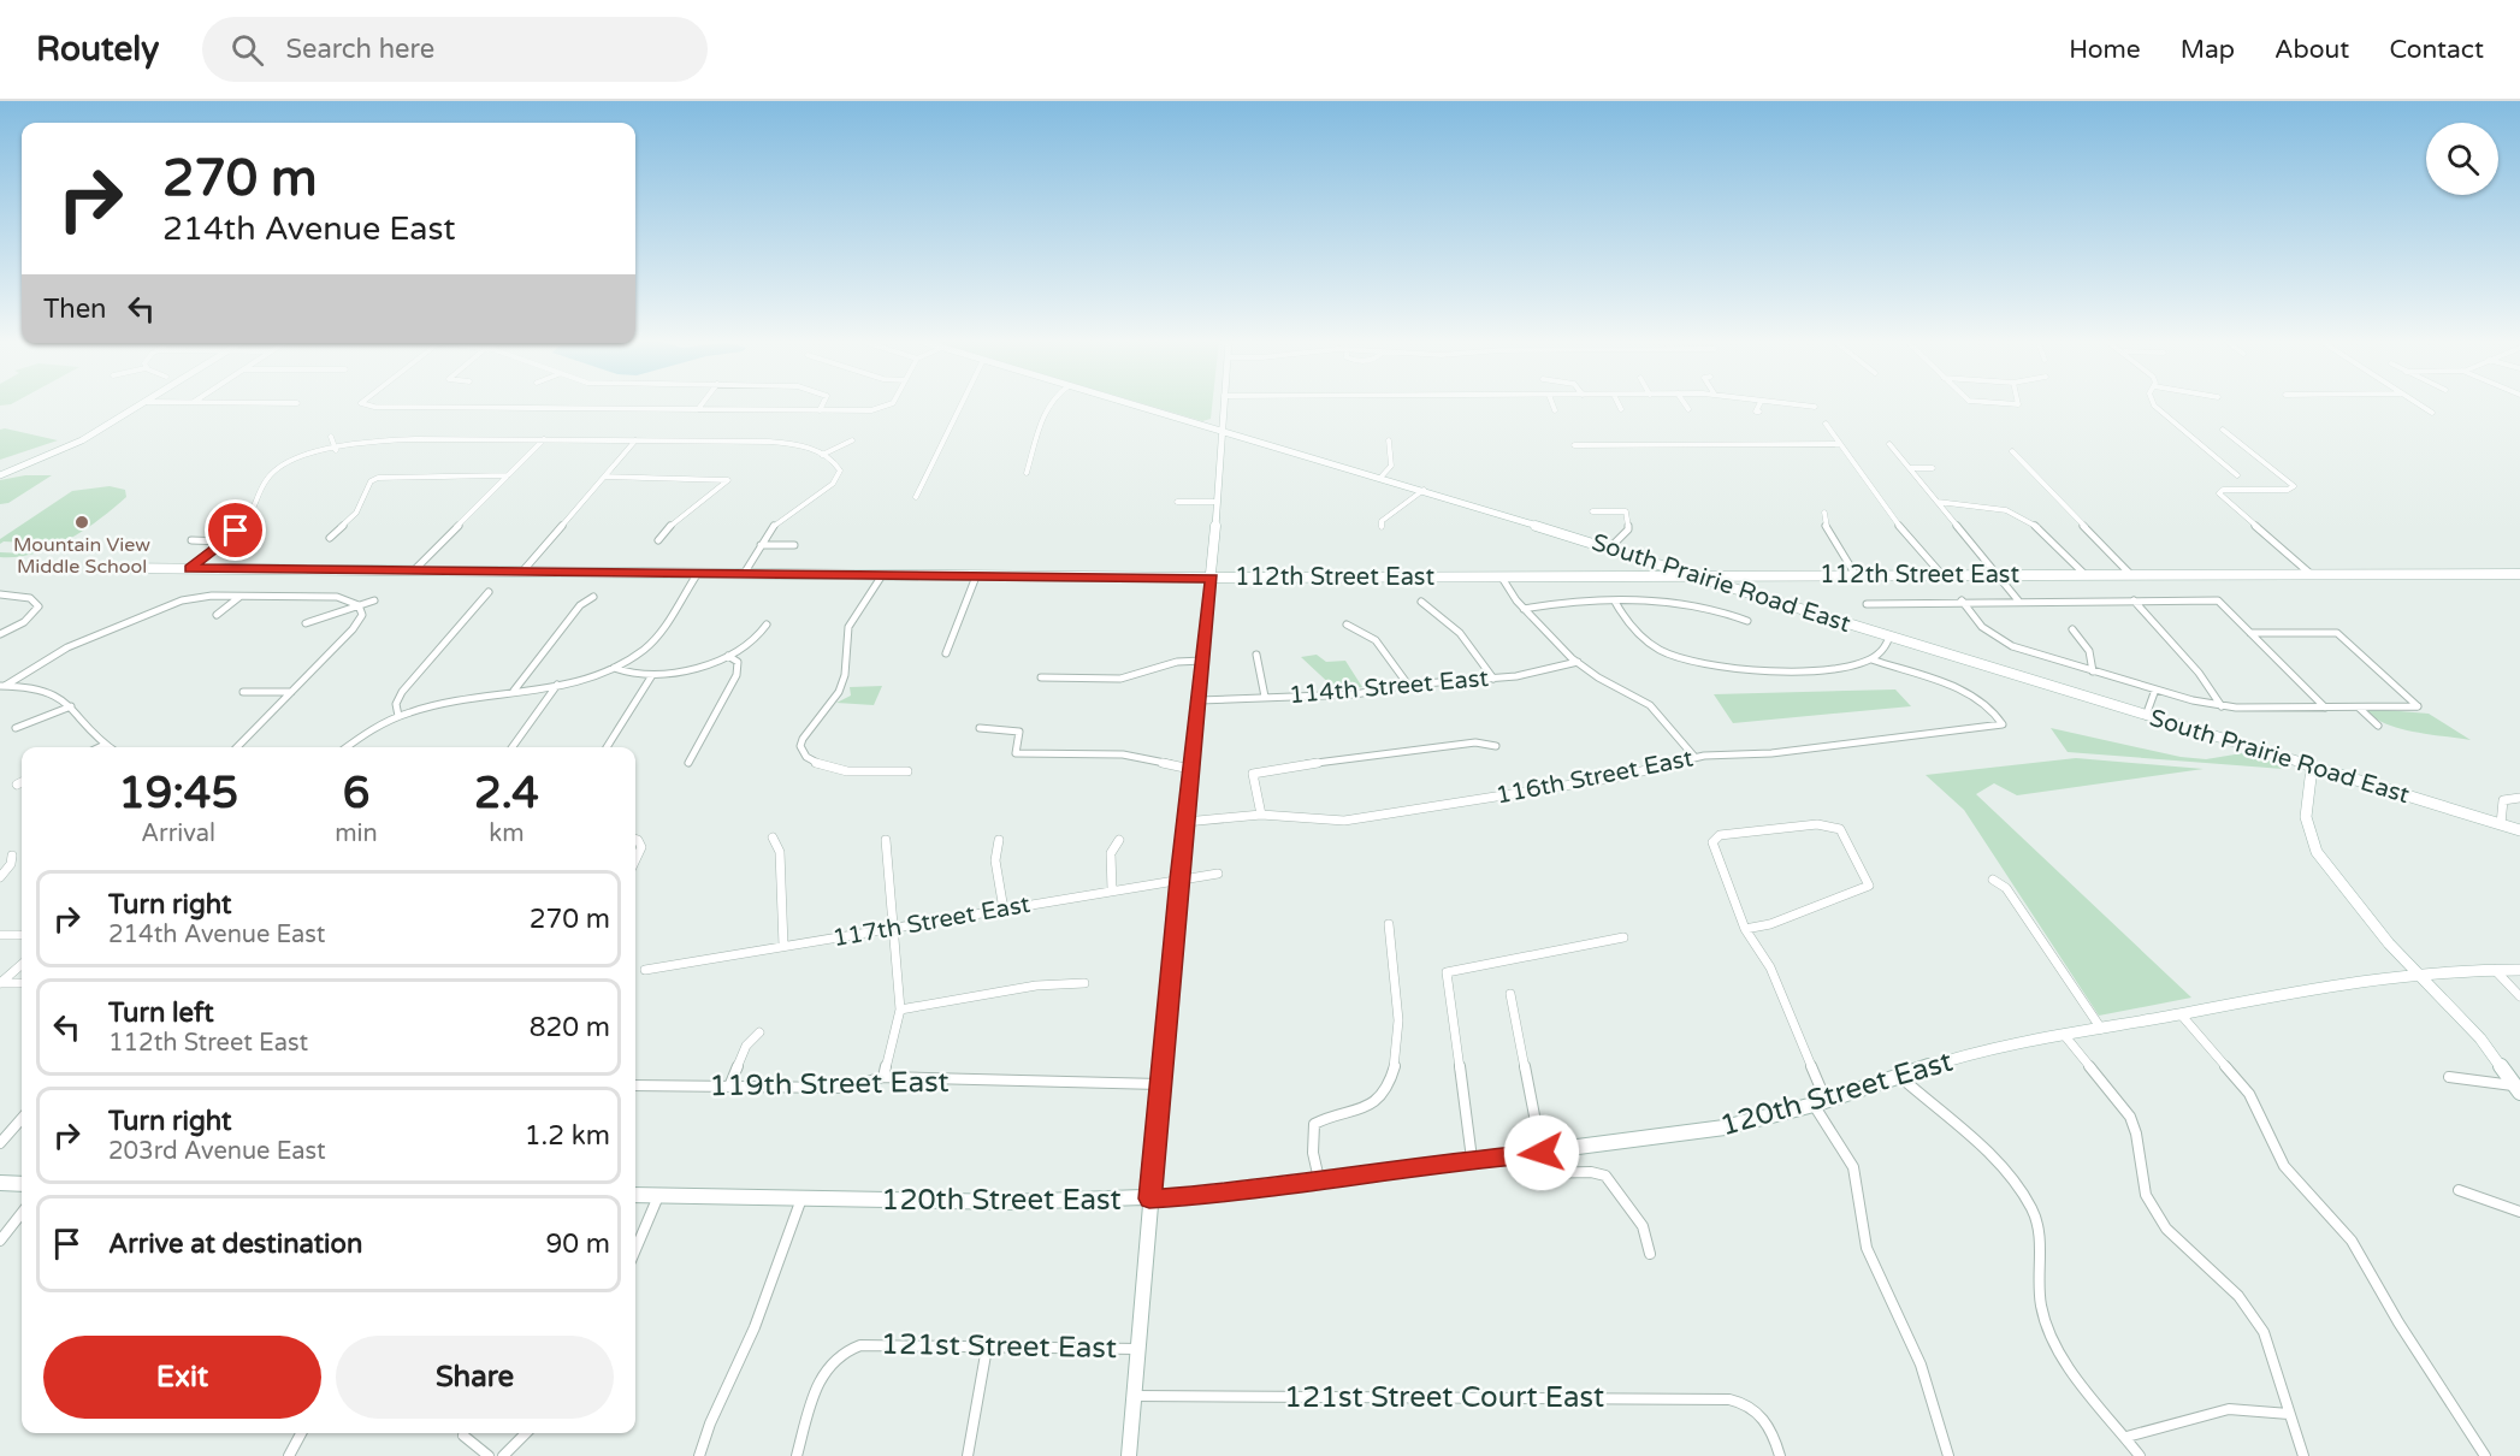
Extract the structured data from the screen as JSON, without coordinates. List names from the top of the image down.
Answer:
{
  "streets": {
    "street": [
      "112th Street East",
      "South Prairie Road East",
      "114th Street East",
      "116th Street East",
      "117th Street East",
      "119th Street East",
      "120th Street East",
      "121st Street East",
      "121st Street Court East"
    ]
  },
  "crossings": [
    ["112th Street East", "South Prairie Road East"]
  ],
  "places": ["Mountain View Middle School"],
  "page": {
    "header": "Routely",
    "search": "Search here",
    "nav": [
      "Home",
      "Map",
      "About",
      "Contact"
    ],
    "turn": ["270 m", "214th Avenue East"],
    "then": "Then",
    "eta": [
      "19:45",
      "Arrival",
      "6",
      "min",
      "2.4",
      "km"
    ],
    "list": [
      {
        "name": "Turn right",
        "note": "214th Avenue East",
        "value": "270 m"
      },
      {
        "name": "Turn left",
        "note": "112th Street East",
        "value": "820 m"
      },
      {
        "name": "Turn right",
        "note": "203rd Avenue East",
        "value": "1.2 km"
      },
      {
        "name": "Arrive at destination",
        "value": "90 m"
      }
    ],
    "buttons": ["Exit", "Share"]
  }
}
